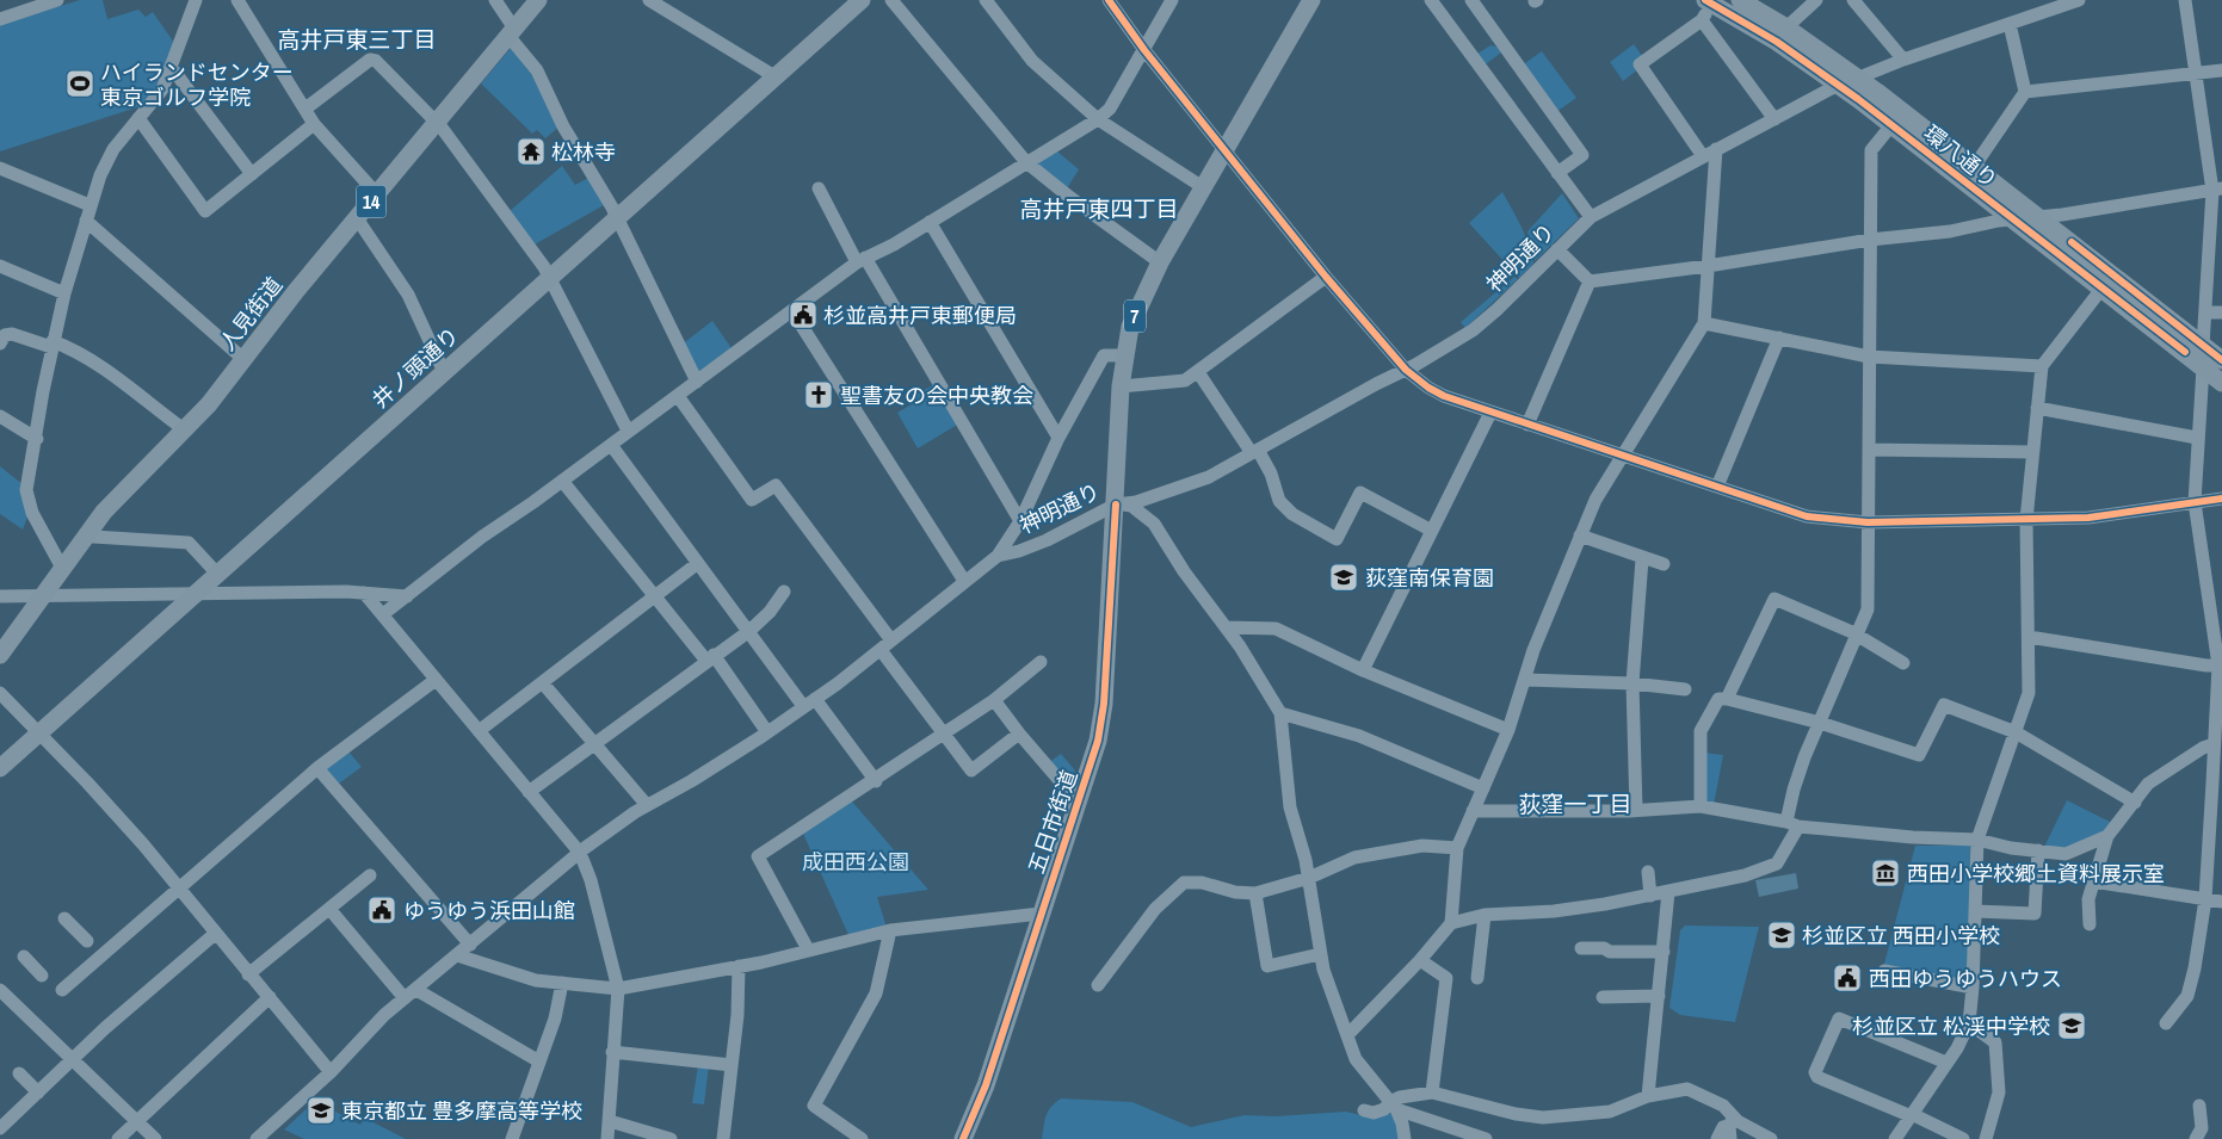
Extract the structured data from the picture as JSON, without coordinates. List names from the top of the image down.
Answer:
{
  "streets": {
    "main road": [
      "環八通り",
      "14",
      "人見街道",
      "7",
      "井ノ頭通り",
      "五日市街道"
    ],
    "street": ["神明通り"]
  },
  "crossings": [
    ["環八通り", "神明通り"],
    ["神明通り", "五日市街道"]
  ],
  "districts": ["高井戸東三丁目", "高井戸東四丁目", "荻窪一丁目"],
  "parks": ["成田西公園"],
  "places": {
    "sports": ["ハイランドセンター 東京ゴルフ学院"],
    "temple": ["松林寺"],
    "public building": ["杉並高井戸東郵便局", "ゆうゆう浜田山館", "西田ゆうゆうハウス"],
    "church": ["聖書友の会中央教会"],
    "school or university": [
      "荻窪南保育園",
      "杉並区立 西田小学校",
      "杉並区立 松渓中学校",
      "東京都立 豊多摩高等学校"
    ],
    "museum": ["西田小学校郷土資料展示室"]
  }
}
